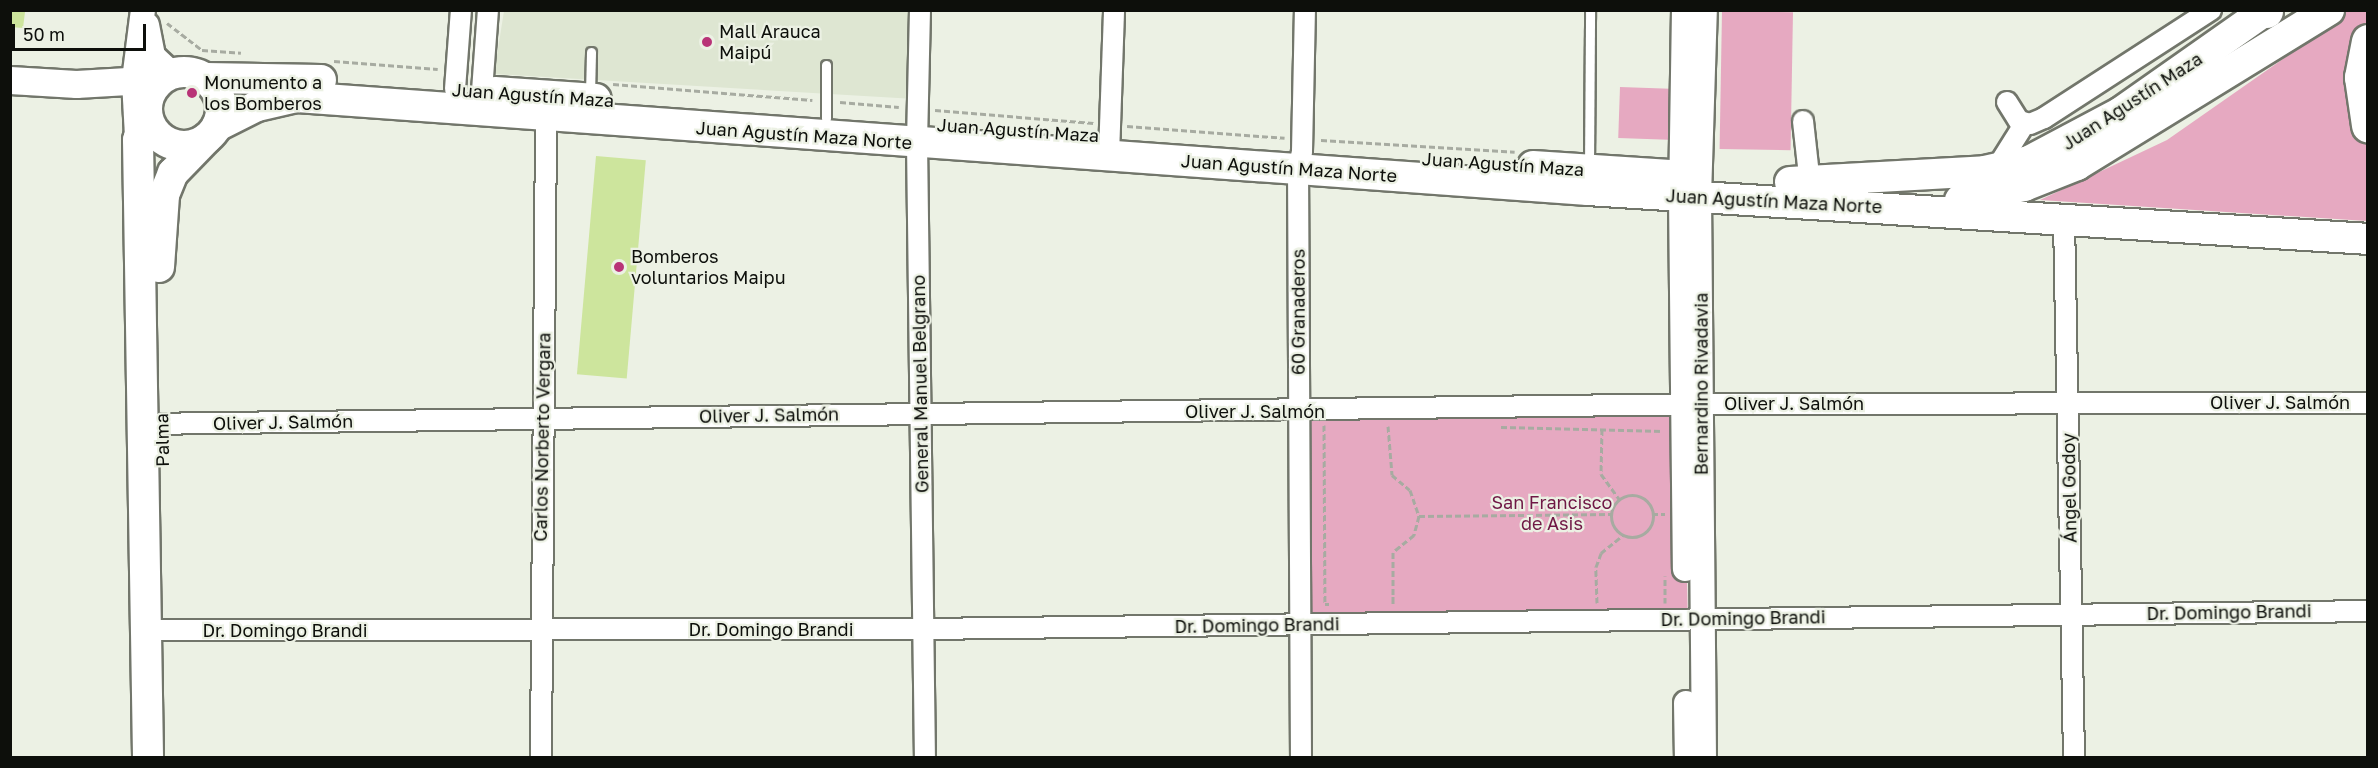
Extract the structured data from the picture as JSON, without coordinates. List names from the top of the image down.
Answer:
{
  "streets": {
    "main road": ["Juan Agustín Maza", "Juan Agustín Maza Norte", "Palma"],
    "street": [
      "60 Granaderos",
      "General Manuel Belgrano",
      "Bernardino Rivadavia",
      "Oliver J. Salmón",
      "Carlos Norberto Vergara",
      "Ángel Godoy",
      "Dr. Domingo Brandi"
    ]
  },
  "crossings": [
    ["Juan Agustín Maza", "Juan Agustín Maza Norte"],
    ["Juan Agustín Maza", "60 Granaderos"],
    ["Juan Agustín Maza", "General Manuel Belgrano"],
    ["Juan Agustín Maza", "Bernardino Rivadavia"],
    ["Juan Agustín Maza", "Palma"],
    ["Juan Agustín Maza Norte", "60 Granaderos"],
    ["Juan Agustín Maza Norte", "General Manuel Belgrano"],
    ["Juan Agustín Maza Norte", "Bernardino Rivadavia"],
    ["Juan Agustín Maza Norte", "Carlos Norberto Vergara"],
    ["Juan Agustín Maza Norte", "Palma"],
    ["Juan Agustín Maza Norte", "Ángel Godoy"],
    ["60 Granaderos", "Oliver J. Salmón"],
    ["60 Granaderos", "Dr. Domingo Brandi"],
    ["General Manuel Belgrano", "Oliver J. Salmón"],
    ["General Manuel Belgrano", "Dr. Domingo Brandi"],
    ["Bernardino Rivadavia", "Oliver J. Salmón"],
    ["Bernardino Rivadavia", "Dr. Domingo Brandi"],
    ["Oliver J. Salmón", "Carlos Norberto Vergara"],
    ["Oliver J. Salmón", "Palma"],
    ["Oliver J. Salmón", "Ángel Godoy"],
    ["Carlos Norberto Vergara", "Dr. Domingo Brandi"],
    ["Palma", "Dr. Domingo Brandi"],
    ["Ángel Godoy", "Dr. Domingo Brandi"]
  ],
  "parks": ["San Francisco de Asis"],
  "places": ["Mall Arauca Maipú", "Monumento a los Bomberos", "Bomberos voluntarios Maipu"],
  "scale_bar": "50 m"
}
